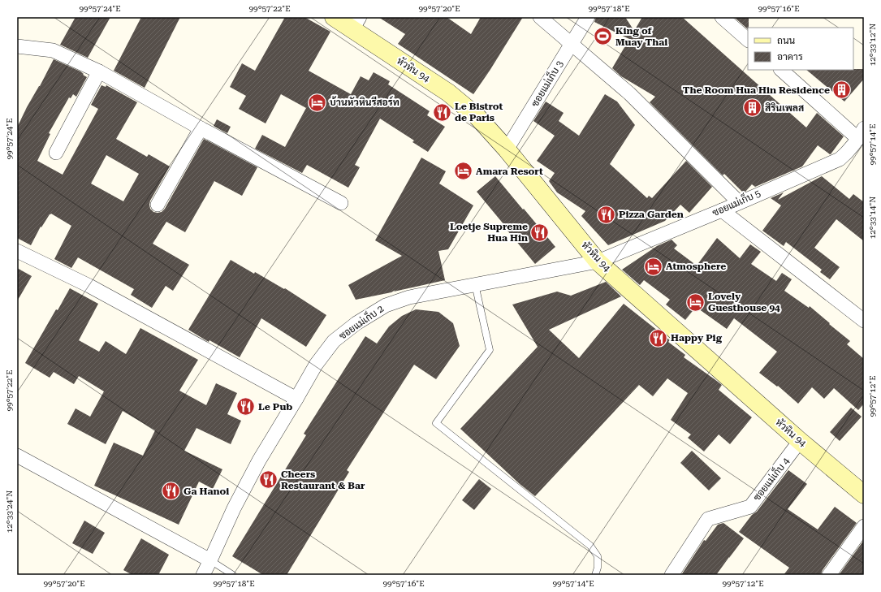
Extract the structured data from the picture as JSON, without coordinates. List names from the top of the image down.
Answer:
{
  "streets": {
    "street": [
      "หัวหิน 94",
      "ซอยแม่เก็บ 3",
      "ซอยแม่เก็บ 5",
      "ซอยแม่เก็บ 2",
      "ซอยแม่เก็บ 4"
    ]
  },
  "crossings": [
    ["หัวหิน 94", "ซอยแม่เก็บ 3"],
    ["หัวหิน 94", "ซอยแม่เก็บ 5"],
    ["หัวหิน 94", "ซอยแม่เก็บ 2"],
    ["หัวหิน 94", "ซอยแม่เก็บ 4"],
    ["ซอยแม่เก็บ 5", "ซอยแม่เก็บ 2"]
  ],
  "places": {
    "sports": ["King of Muay Thai"],
    "building": ["The Room Hua Hin Residence", "สิรินเพลส"],
    "hotel": [
      "บ้านหัวหินรีสอร์ท",
      "Amara Resort",
      "Atmosphere",
      "Lovely Guesthouse 94"
    ],
    "restaurant": [
      "Le Bistrot de Paris",
      "Pizza Garden",
      "Loetje Supreme Hua Hin",
      "Happy Pig",
      "Le Pub",
      "Cheers Restaurant & Bar",
      "Ga Hanoi"
    ]
  },
  "legend": ["ถนน", "อาคาร"],
  "coordinates": [
    "99°57'24\"E",
    "99°57'22\"E",
    "99°57'20\"E",
    "99°57'18\"E",
    "99°57'16\"E",
    "12°33'12\"N",
    "99°57'14\"E",
    "12°33'14\"N",
    "99°57'12\"E",
    "12°33'24\"N"
  ]
}
